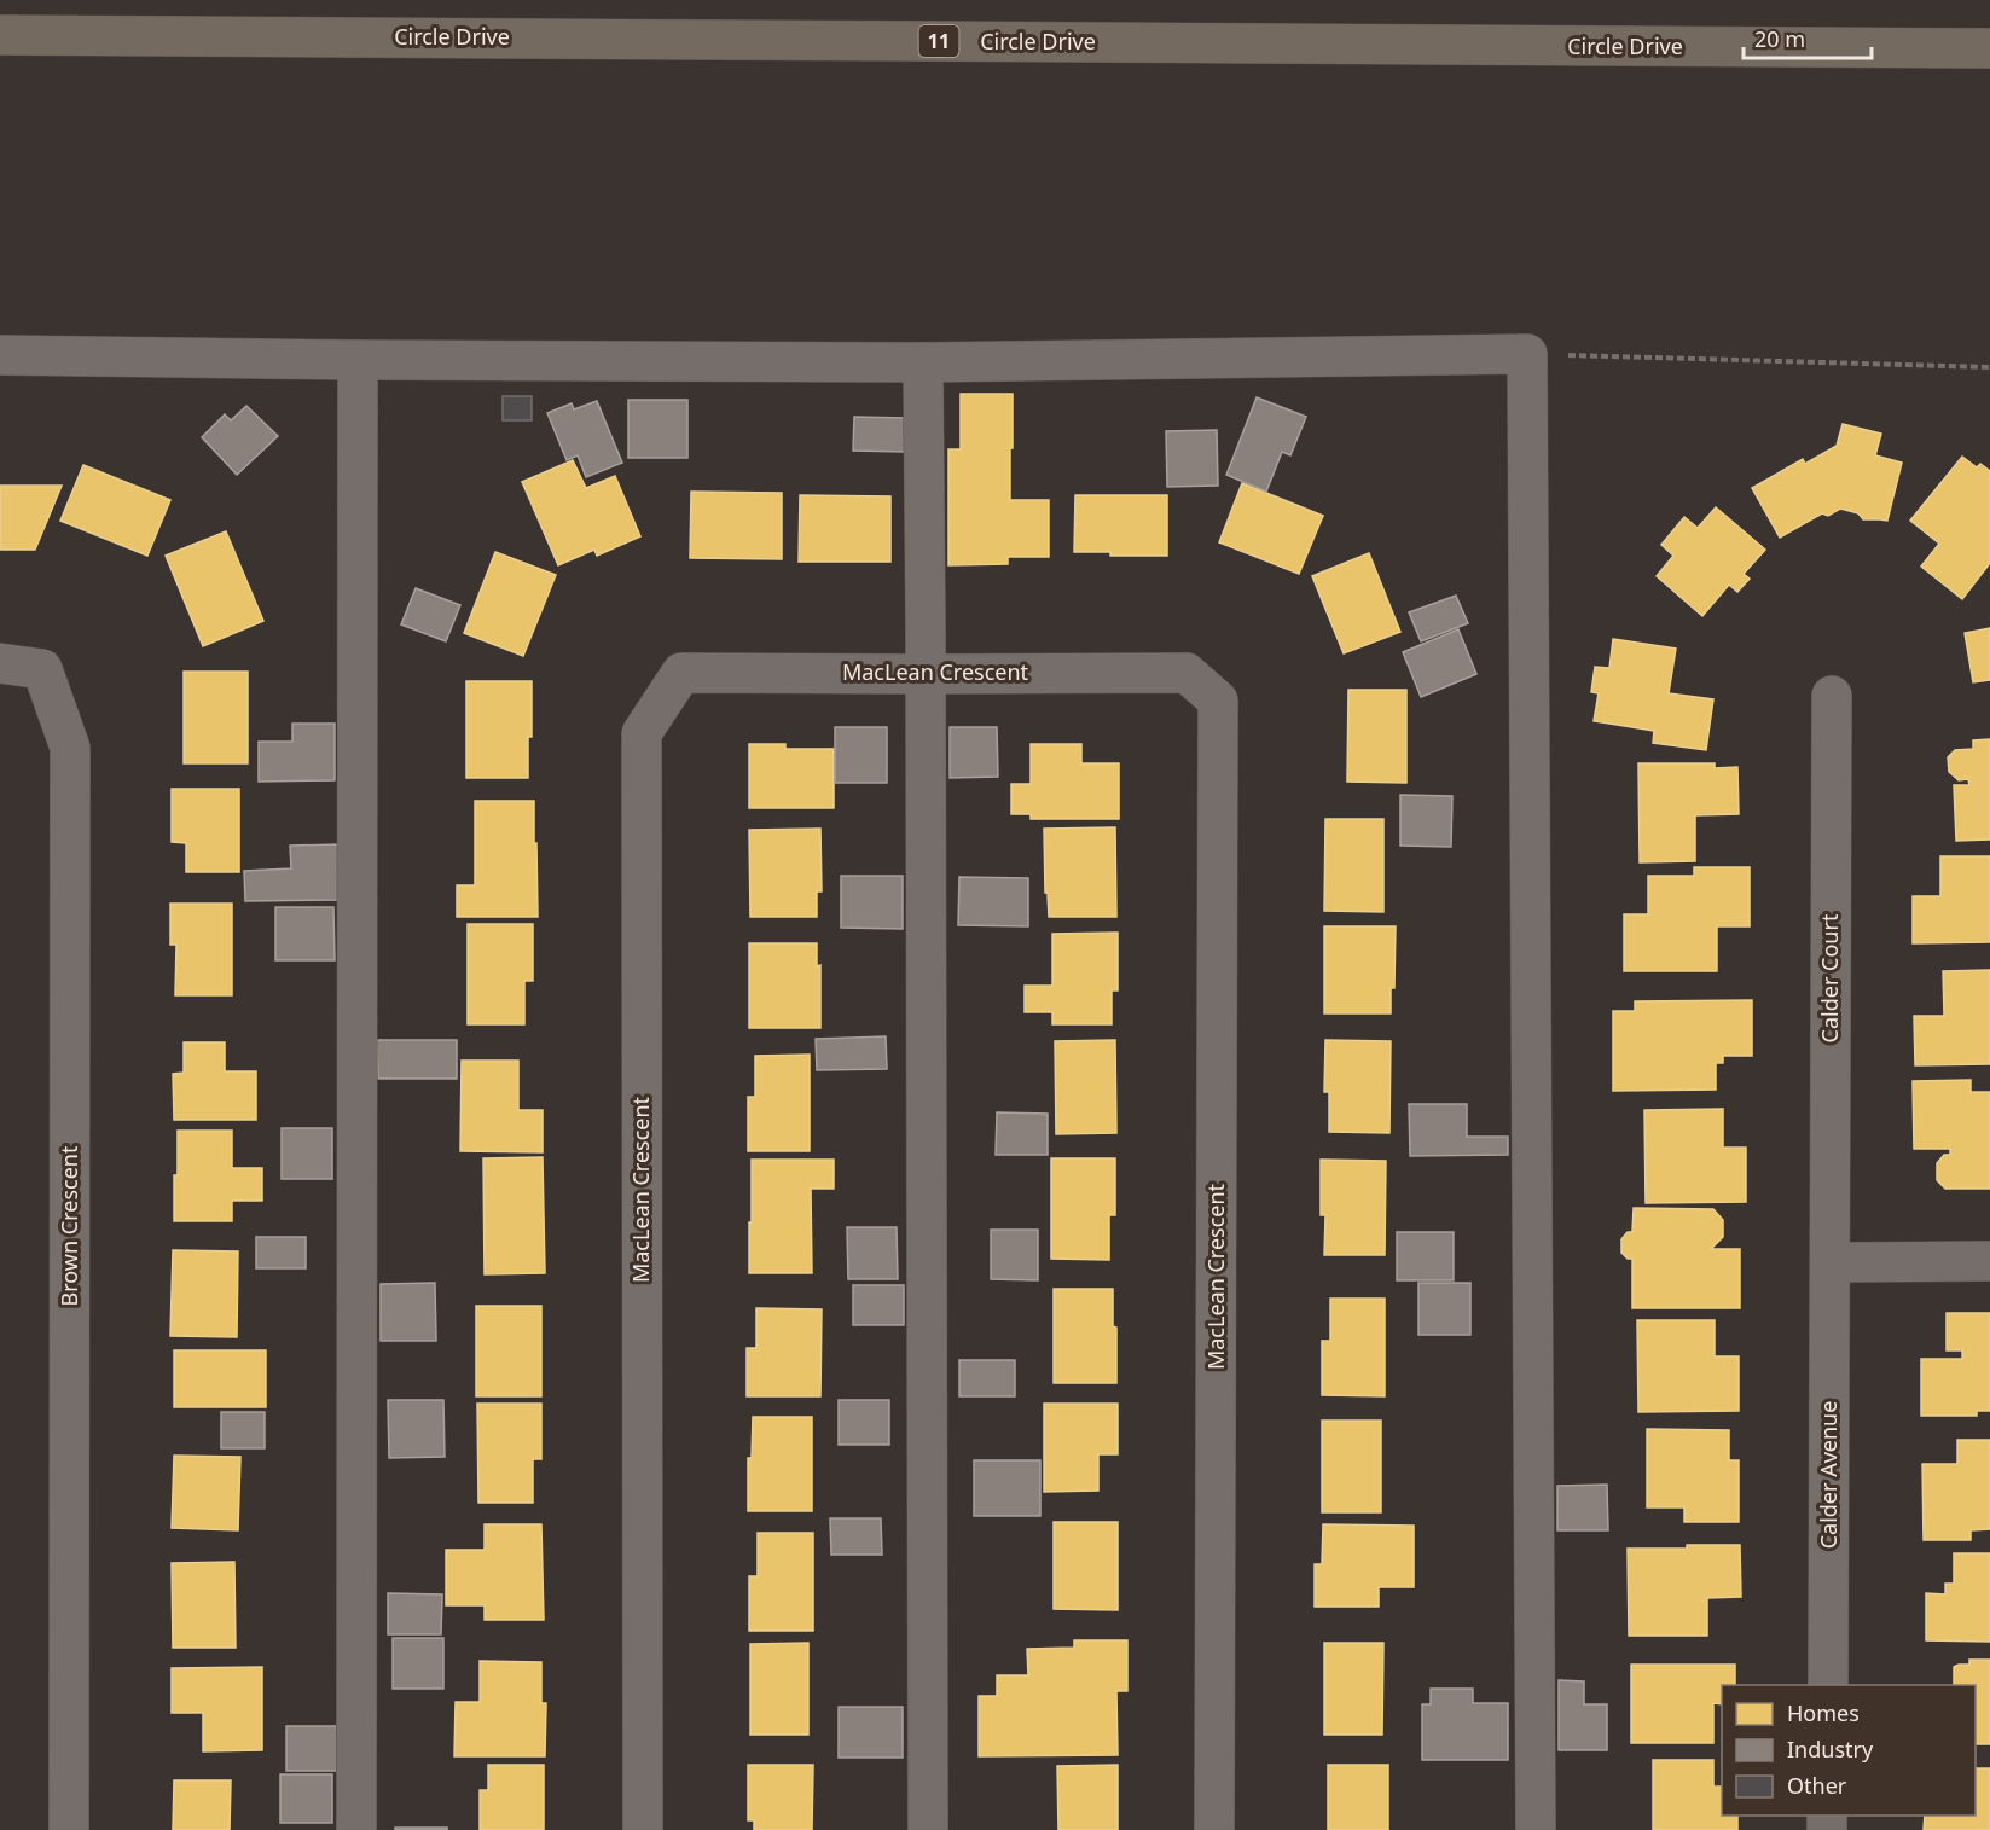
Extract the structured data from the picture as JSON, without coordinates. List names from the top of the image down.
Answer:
{
  "streets": {
    "highway": ["Circle Drive", "11"],
    "street": [
      "MacLean Crescent",
      "Calder Court",
      "Brown Crescent",
      "Calder Avenue"
    ]
  },
  "crossings": [
    ["Calder Court", "Calder Avenue"]
  ],
  "legend": ["Homes", "Industry", "Other"],
  "scale_bar": "20 m"
}
